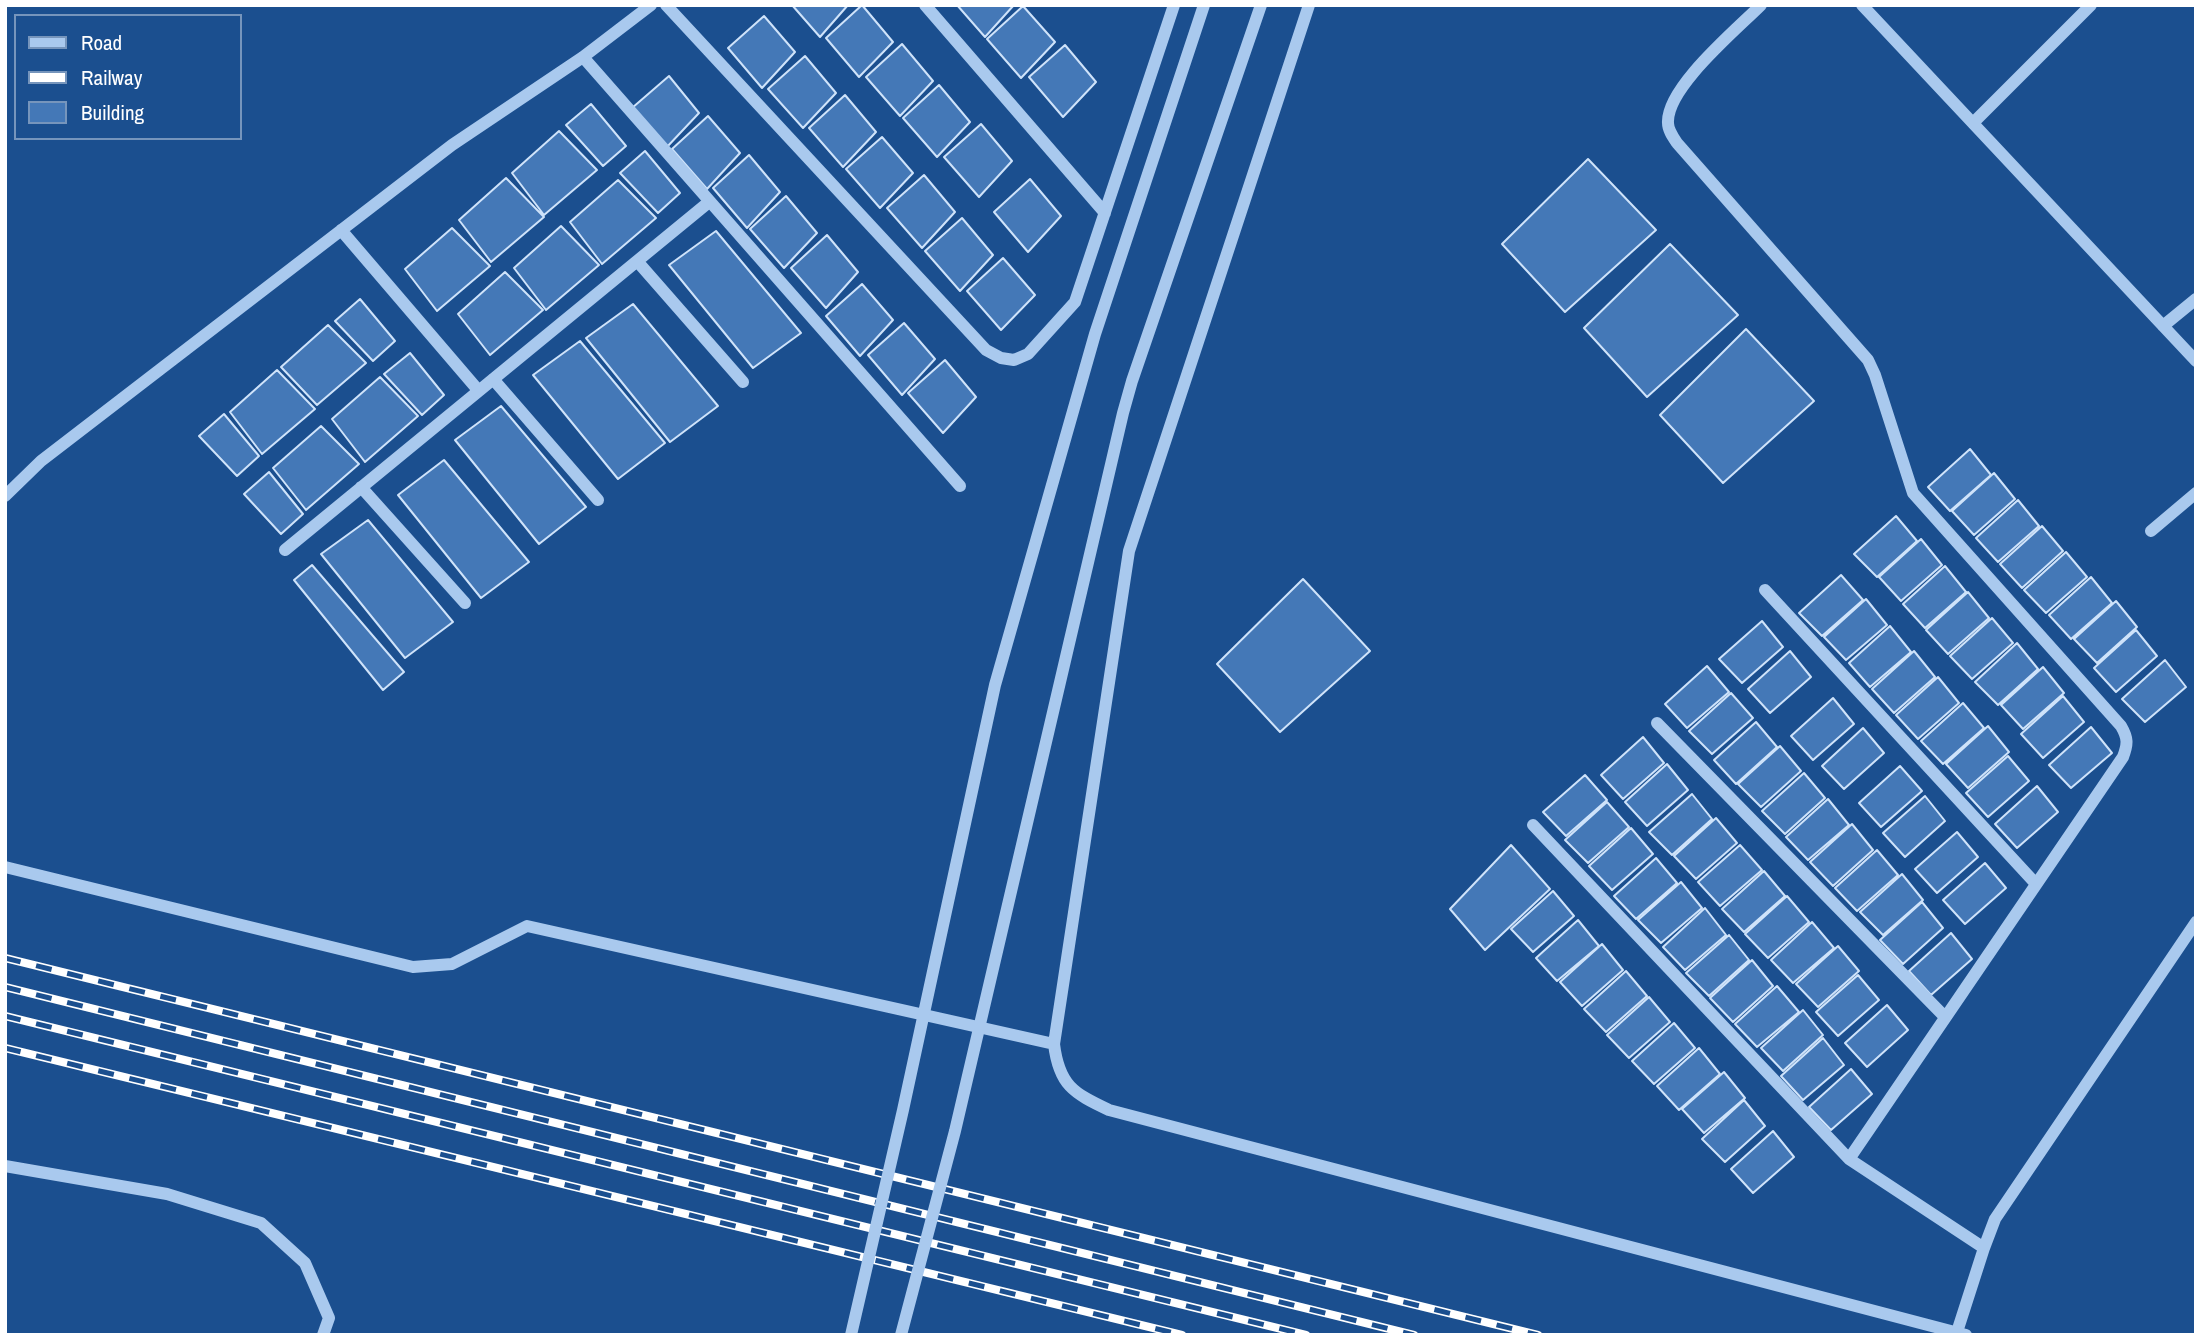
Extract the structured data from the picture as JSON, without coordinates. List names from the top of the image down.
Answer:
{
  "legend": ["Road", "Railway", "Building"]
}
